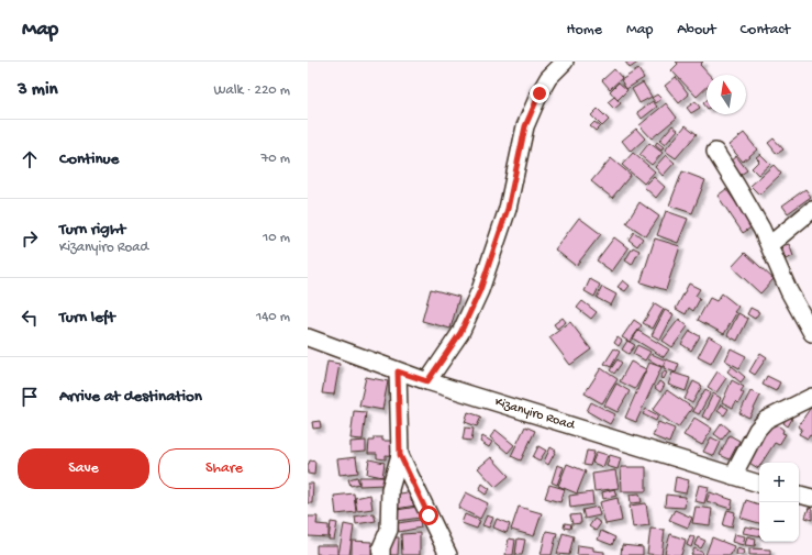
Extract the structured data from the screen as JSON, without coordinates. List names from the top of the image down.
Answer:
{
  "streets": {
    "street": ["Kizanyiro Road"]
  },
  "north": "top",
  "page": {
    "header": "Map",
    "nav": [
      "Home",
      "Map",
      "About",
      "Contact"
    ],
    "heading": ["3 min", "Walk · 220 m"],
    "list": [
      ["Continue", "70 m"],
      ["Turn right", "Kizanyiro Road", "10 m"],
      ["Turn left", "140 m"],
      "Arrive at destination"
    ],
    "buttons": ["Save", "Share"],
    "map_buttons": ["+", "−"]
  }
}
